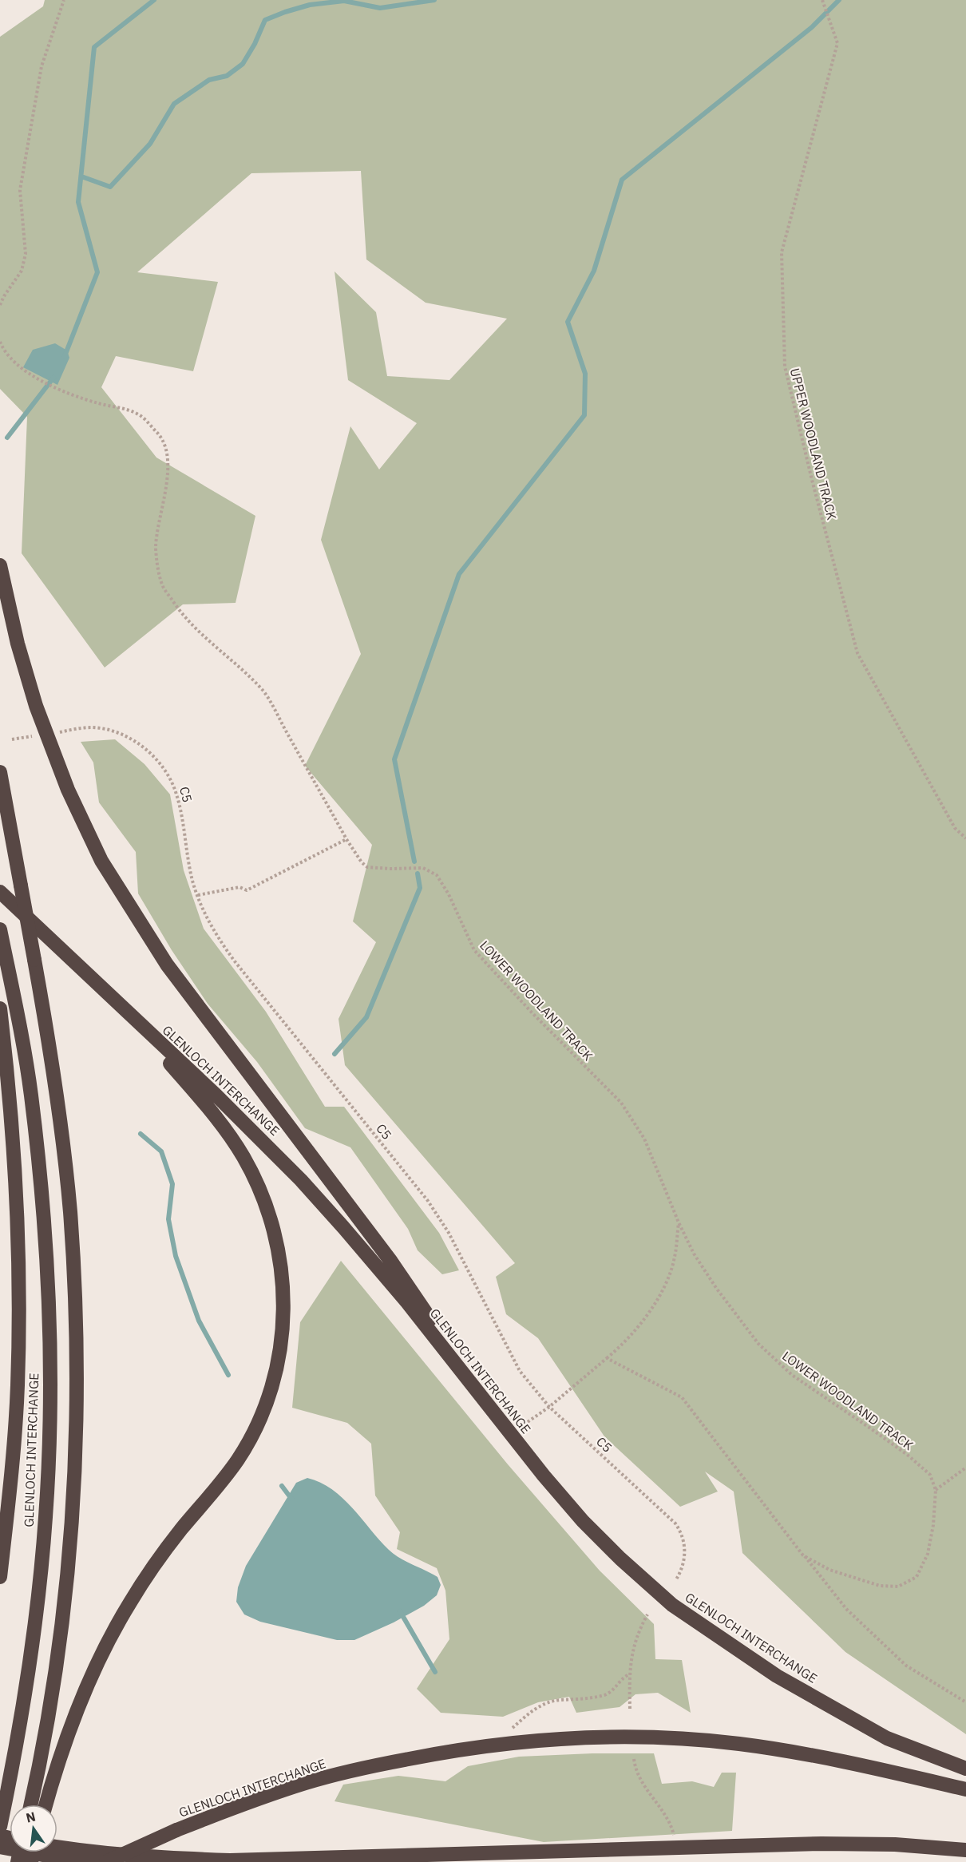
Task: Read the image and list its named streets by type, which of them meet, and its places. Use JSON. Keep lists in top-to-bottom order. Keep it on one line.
{"streets":{"highway":["GLENLOCH INTERCHANGE"],"path":["UPPER WOODLAND TRACK","C5","LOWER WOODLAND TRACK"]},"north":"top"}
